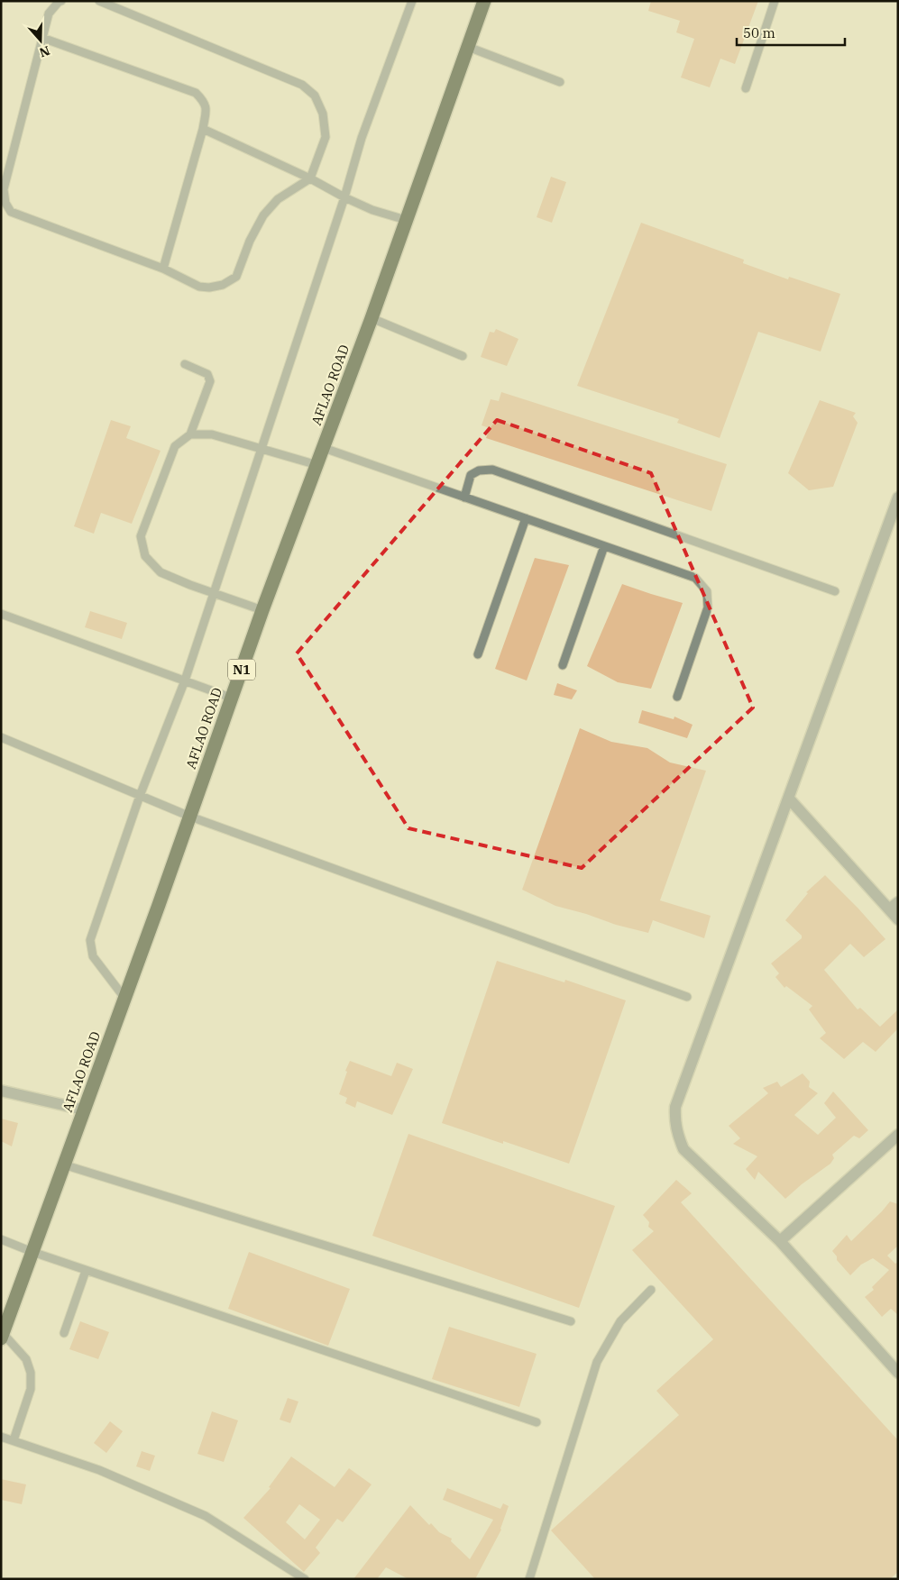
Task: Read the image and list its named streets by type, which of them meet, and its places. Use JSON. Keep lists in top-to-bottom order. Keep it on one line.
{"streets":{"highway":["AFLAO ROAD","N1"]},"scale_bar":"50 m","north":"bottom"}
